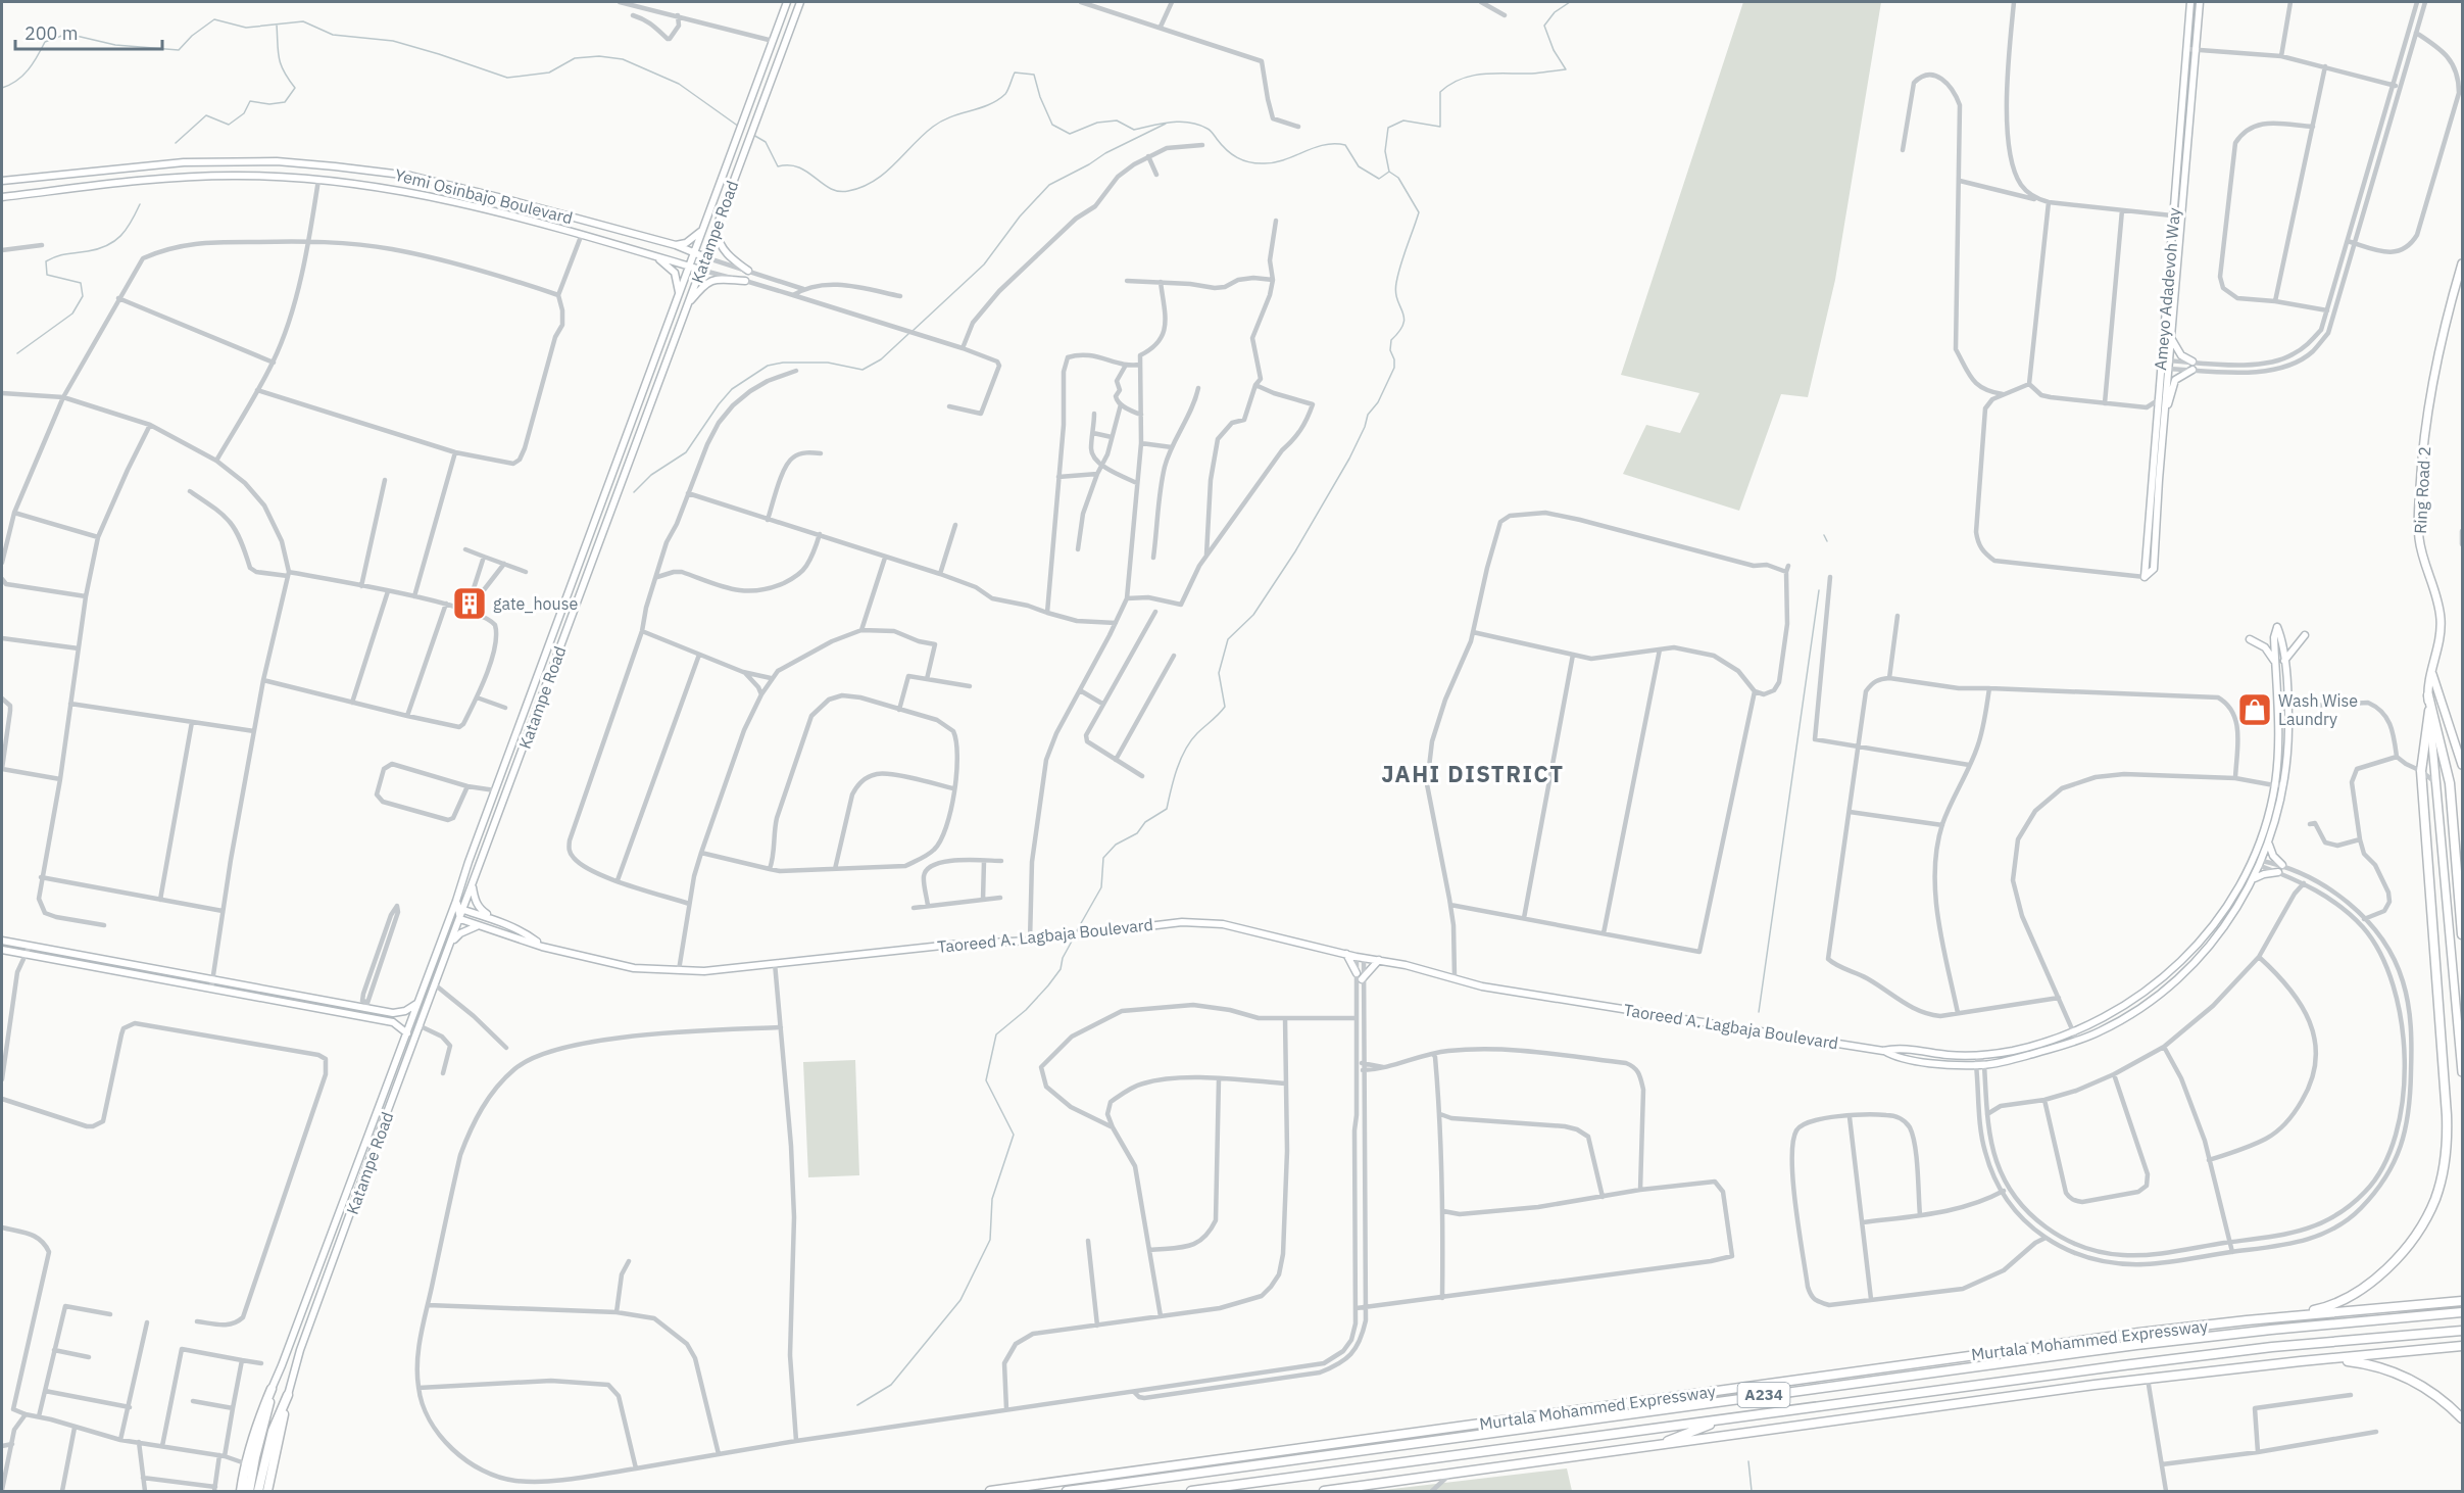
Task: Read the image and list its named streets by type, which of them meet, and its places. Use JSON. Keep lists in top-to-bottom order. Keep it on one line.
{"streets":{"highway":["Murtala Mohammed Expressway","A234"],"main road":["Ring Road 2"],"street":["Yemi Osinbajo Boulevard","Katampe Road","Ameyo Adadevoh Way","Taoreed A. Lagbaja Boulevard"]},"crossings":[["Yemi Osinbajo Boulevard","Katampe Road"],["Katampe Road","Taoreed A. Lagbaja Boulevard"]],"districts":["JAHI DISTRICT"],"places":{"building":["gate_house"],"shop":["Wash Wise Laundry"]},"scale_bar":"200 m"}
